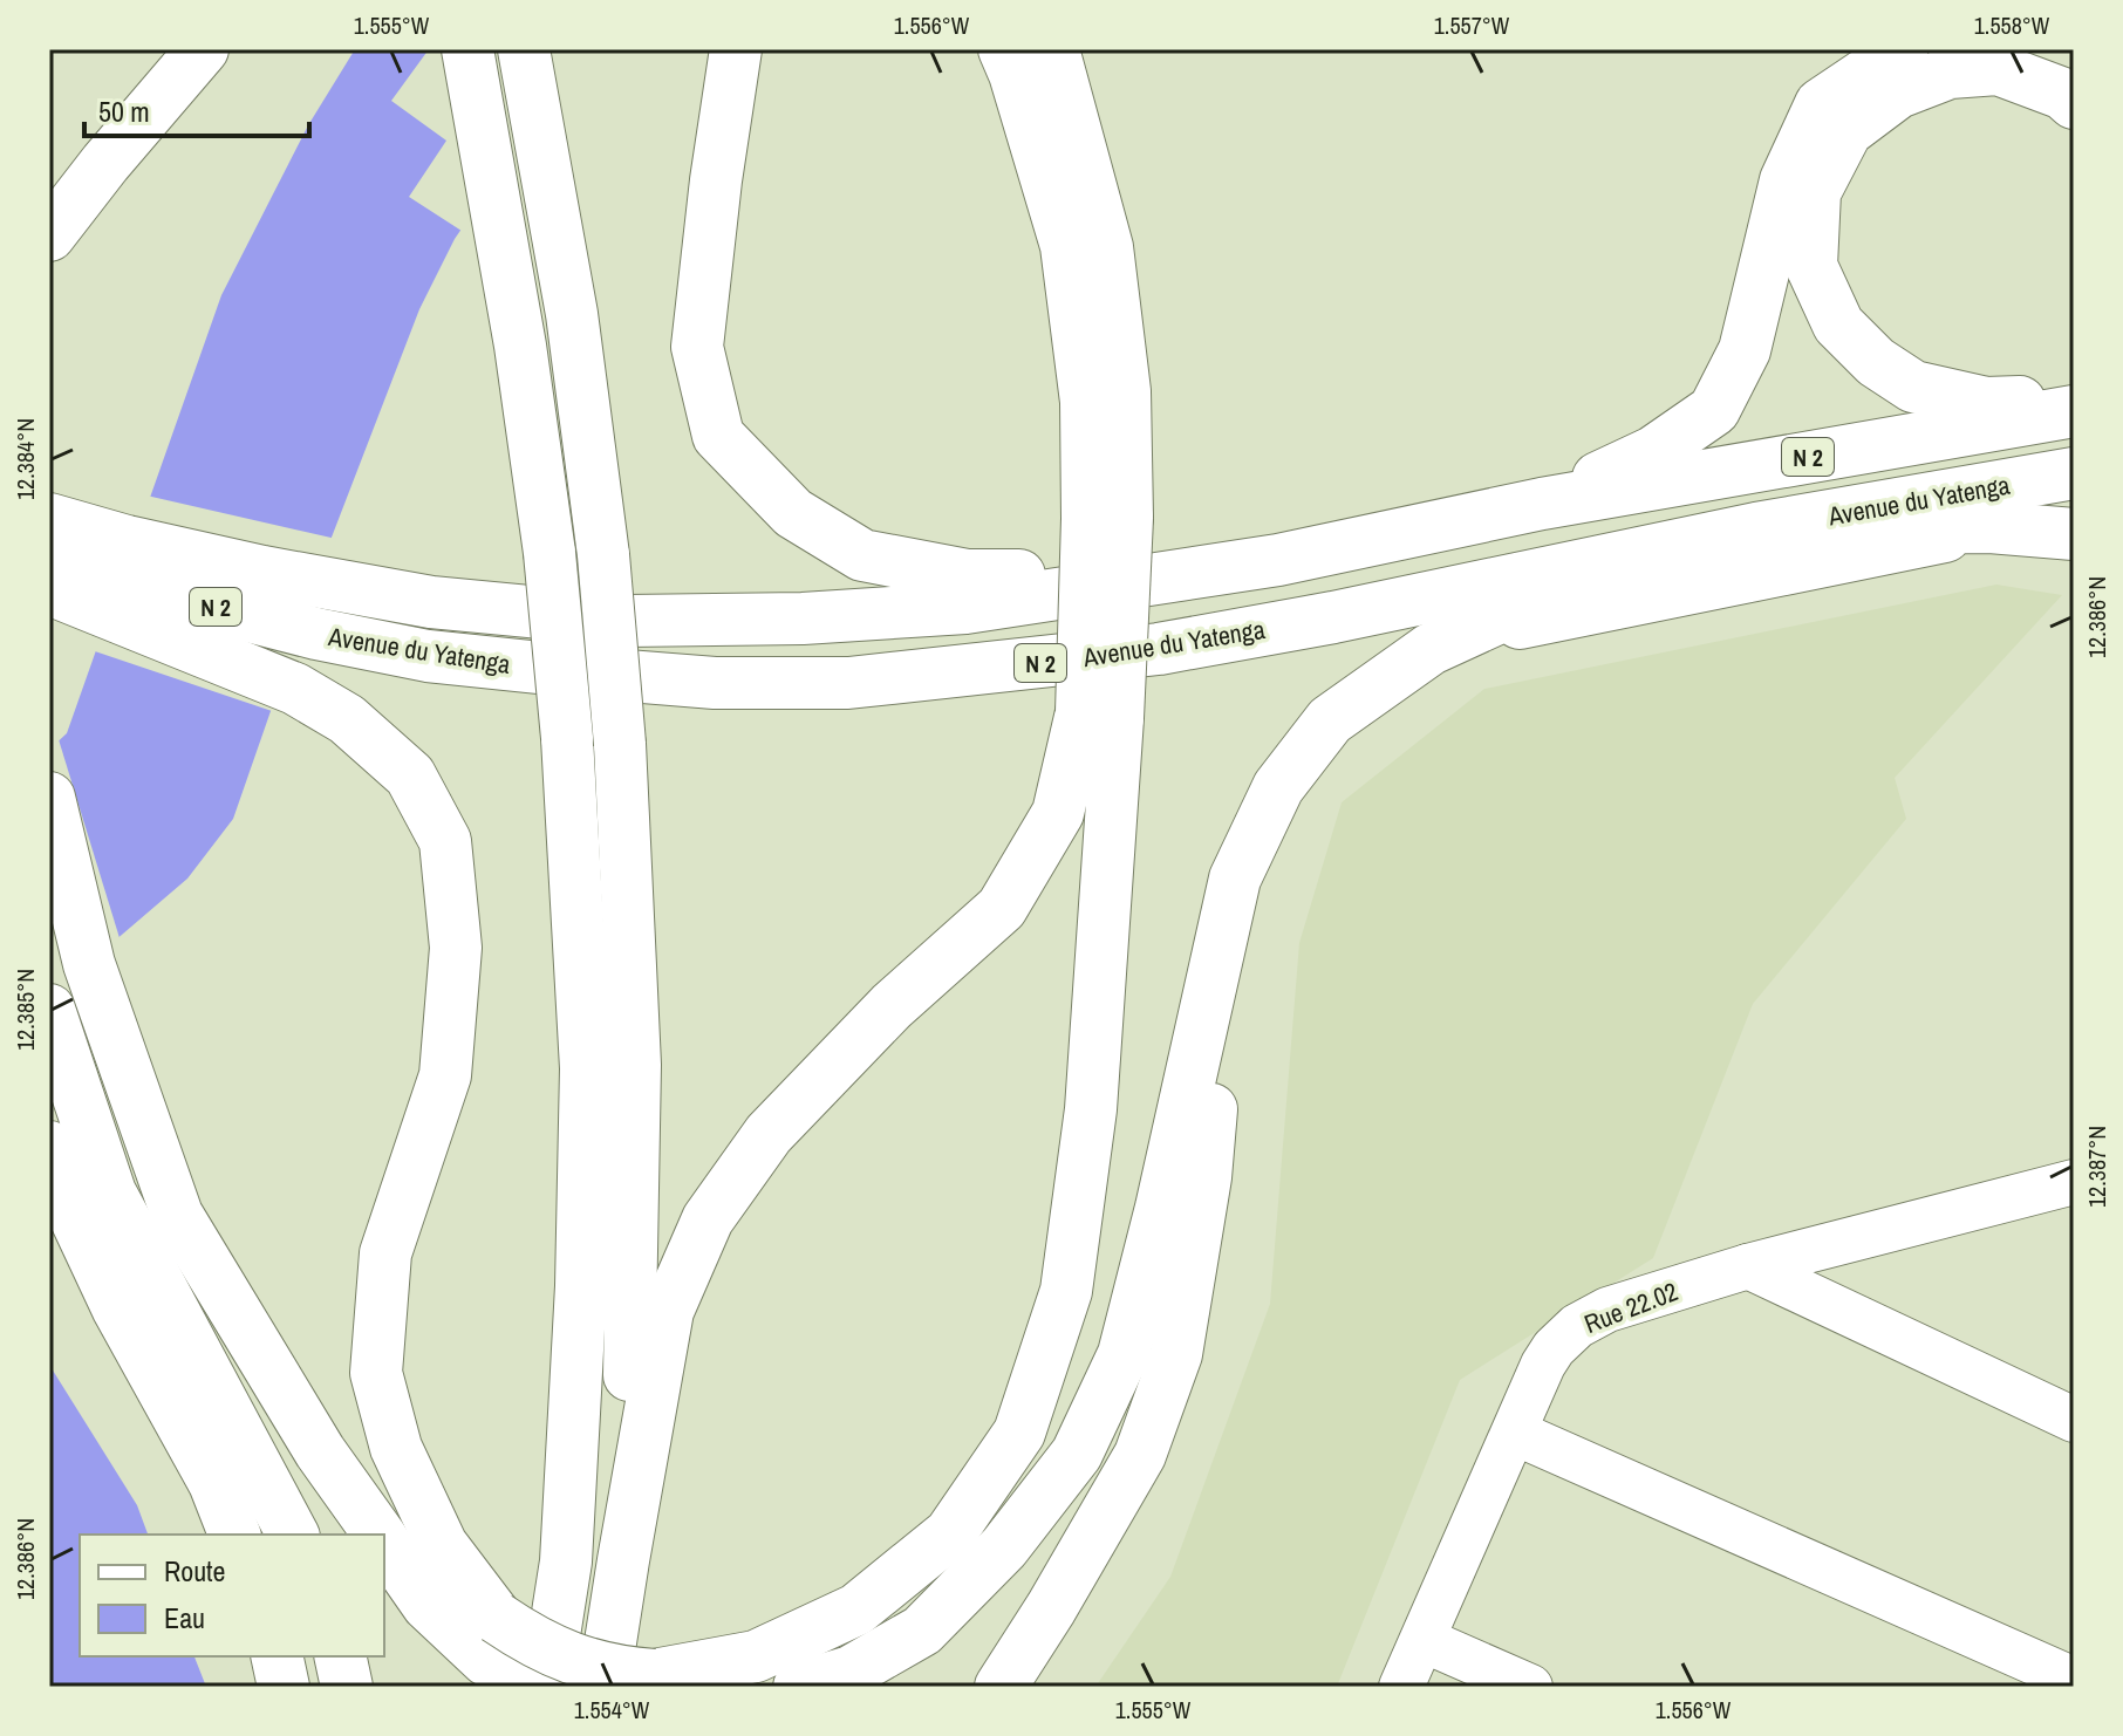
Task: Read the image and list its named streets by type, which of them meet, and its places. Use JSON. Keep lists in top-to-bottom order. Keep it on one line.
{"streets":{"main road":["N 2","Avenue du Yatenga"],"street":["Rue 22.02"]},"legend":["Route","Eau"],"scale_bar":"50 m","coordinates":["1.555°W","1.556°W","1.557°W","1.558°W","12.384°N","12.386°N","12.385°N","12.387°N","1.554°W"]}
